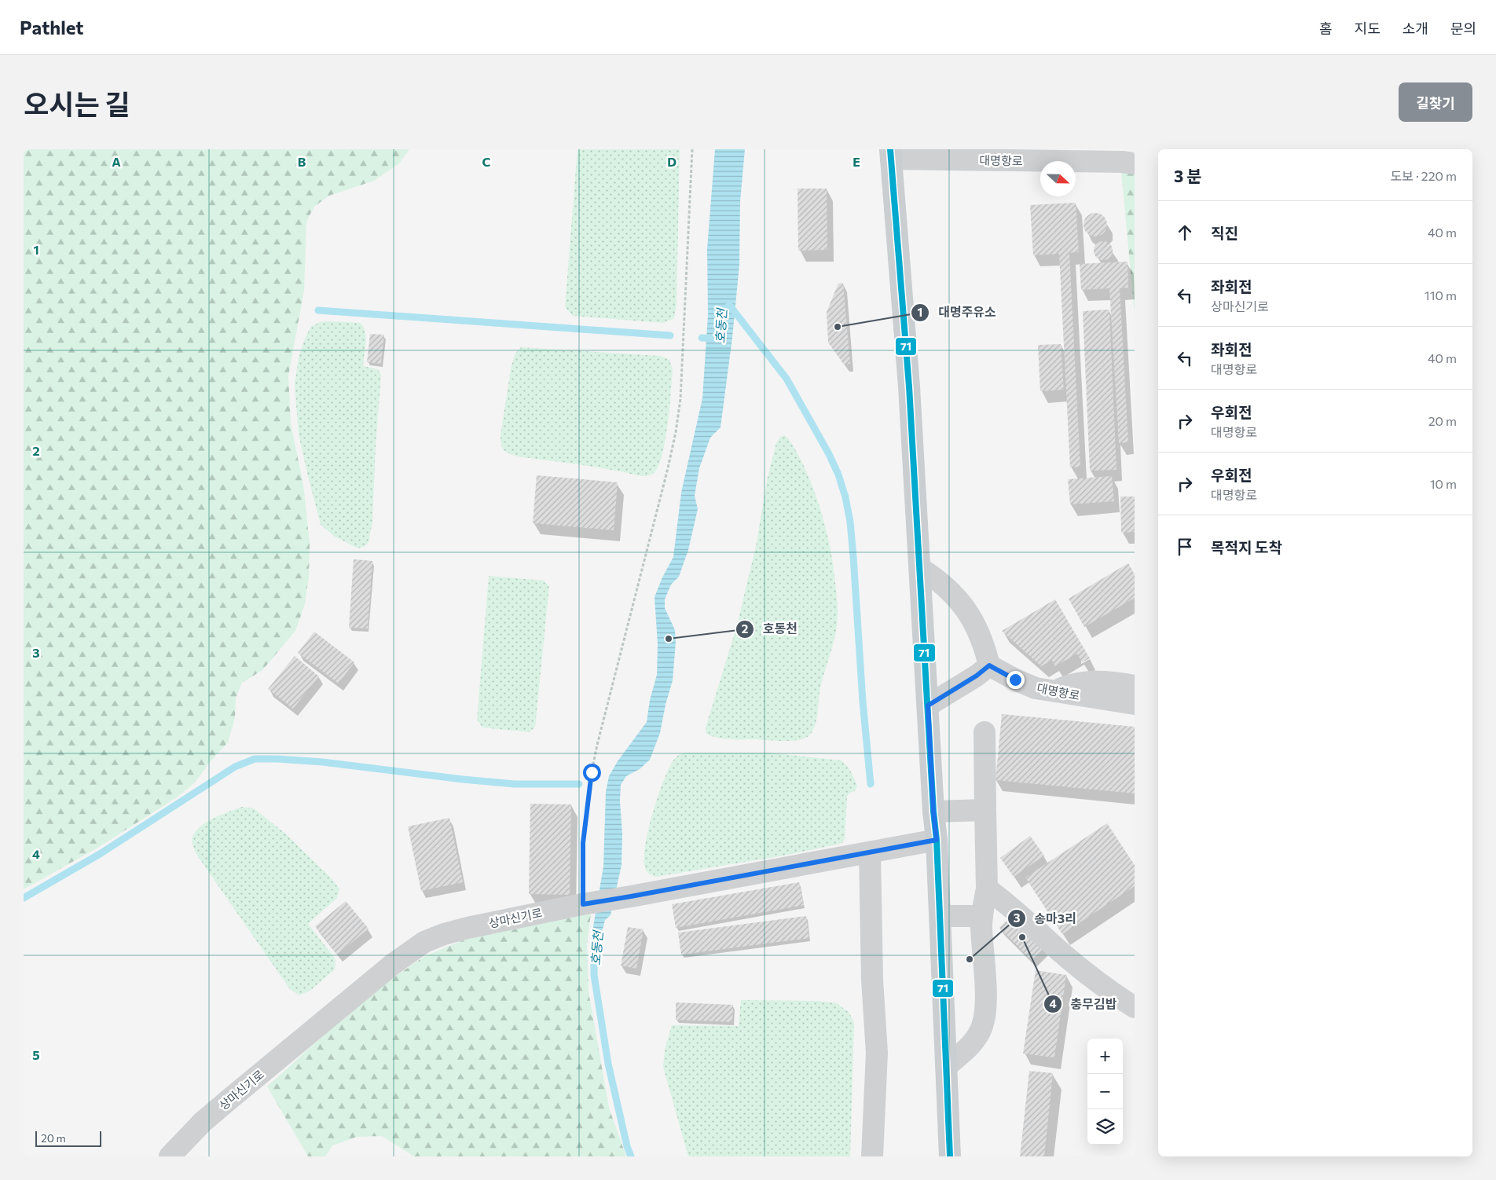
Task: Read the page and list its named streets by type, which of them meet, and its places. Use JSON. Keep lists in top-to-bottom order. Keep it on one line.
{"streets":{"main road":["대명항로"],"street":["상마신기로"]},"crossings":[["대명항로","상마신기로"]],"water":["호동천"],"places":["대명주유소","호동천","충무김밥","송마3리"],"lines":["transit line 71"],"scale_bar":"20 m","north":"right","page":{"header":"Pathlet","nav":["홈","지도","소개","문의"],"title":"오시는 길","buttons":"길찾기","heading":["3 분","도보 · 220 m"],"list":[["직진","40 m"],["좌회전","상마신기로","110 m"],["좌회전","대명항로","40 m"],["우회전","대명항로","20 m"],["우회전","대명항로","10 m"],"목적지 도착"],"map_buttons":["+","−"],"scale":"20 m"},"grid":{"columns":["A","B","C","D","E"],"rows":["1","2","3","4","5"]}}
